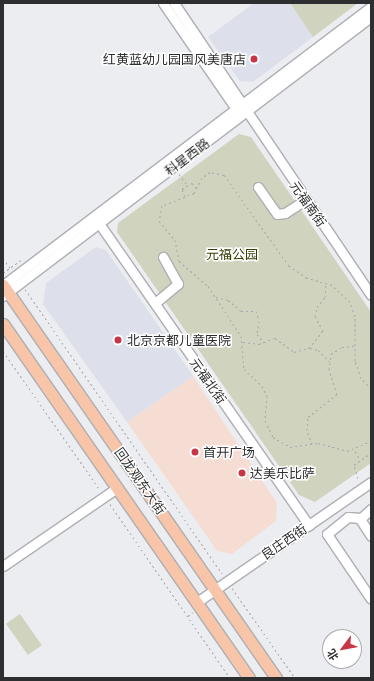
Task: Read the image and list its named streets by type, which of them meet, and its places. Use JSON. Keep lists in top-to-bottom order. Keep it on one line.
{"streets":{"main road":["回龙观东大街"],"street":["科星西路","元福南街","元福北街","良庄西街"]},"crossings":[["科星西路","元福南街"],["科星西路","元福北街"],["科星西路","回龙观东大街"],["元福北街","良庄西街"],["回龙观东大街","良庄西街"]],"parks":["元福公园"],"places":["红黄蓝幼儿园国风美唐店","北京京都儿童医院","首开广场","达美乐比萨"],"north":"bottom left"}
